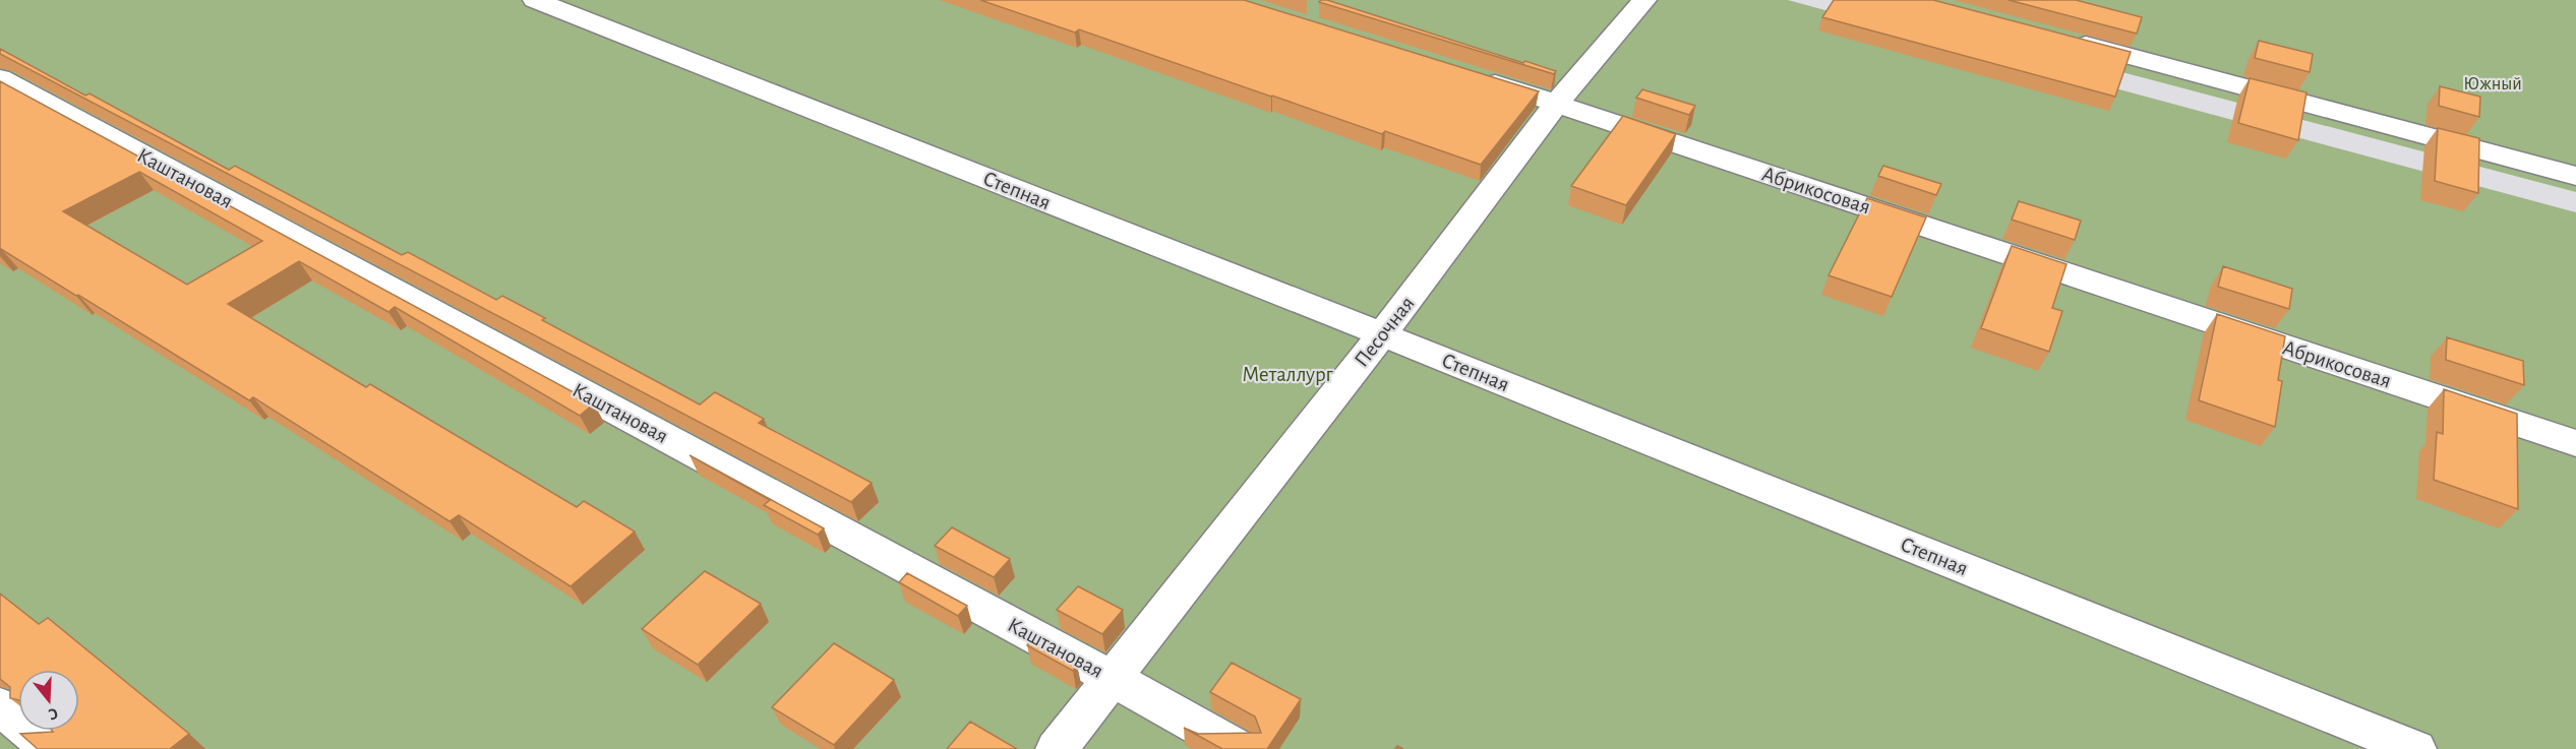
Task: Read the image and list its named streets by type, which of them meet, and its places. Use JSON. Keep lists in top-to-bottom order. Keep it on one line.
{"streets":{"street":["Каштановая","Степная","Абрикосовая","Песочная"]},"crossings":[["Каштановая","Песочная"],["Степная","Песочная"],["Абрикосовая","Песочная"]],"parks":["Южный","Металлург"],"north":"bottom"}
